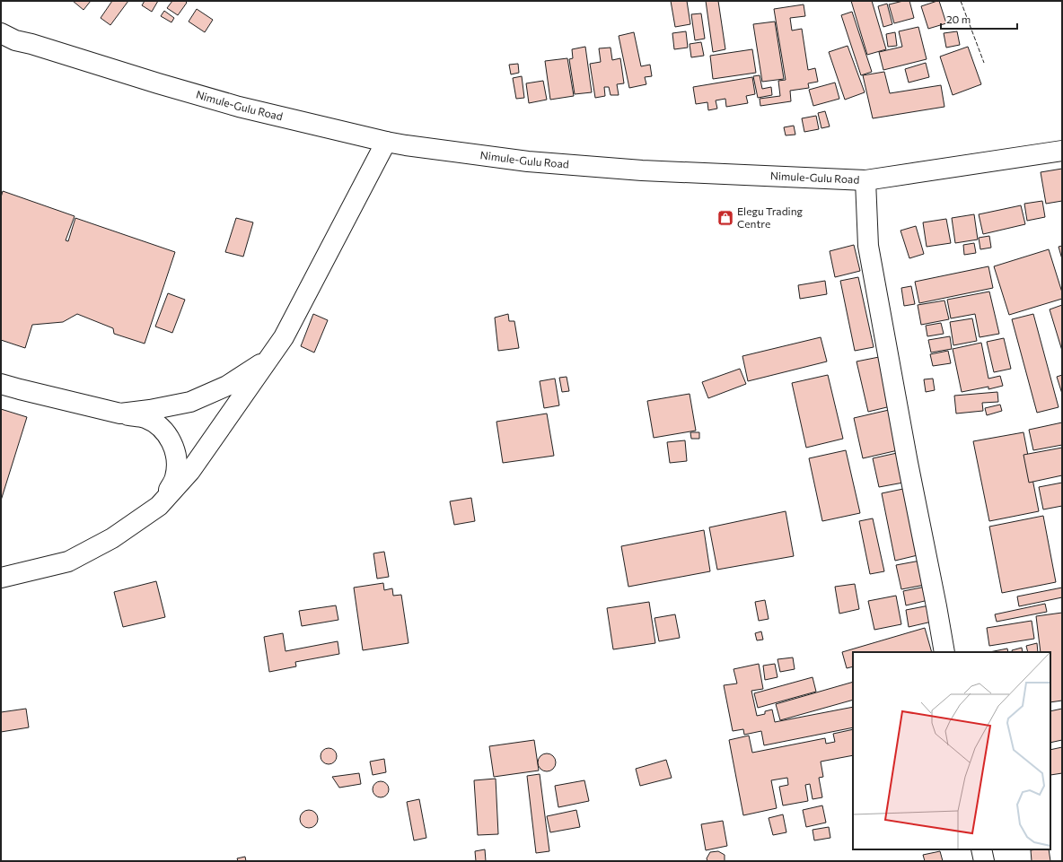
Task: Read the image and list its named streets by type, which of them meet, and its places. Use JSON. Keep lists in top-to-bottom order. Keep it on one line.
{"streets":{"main road":["Nimule-Gulu Road"]},"places":{"shop":["Elegu Trading Centre"]},"scale_bar":"20 m"}
